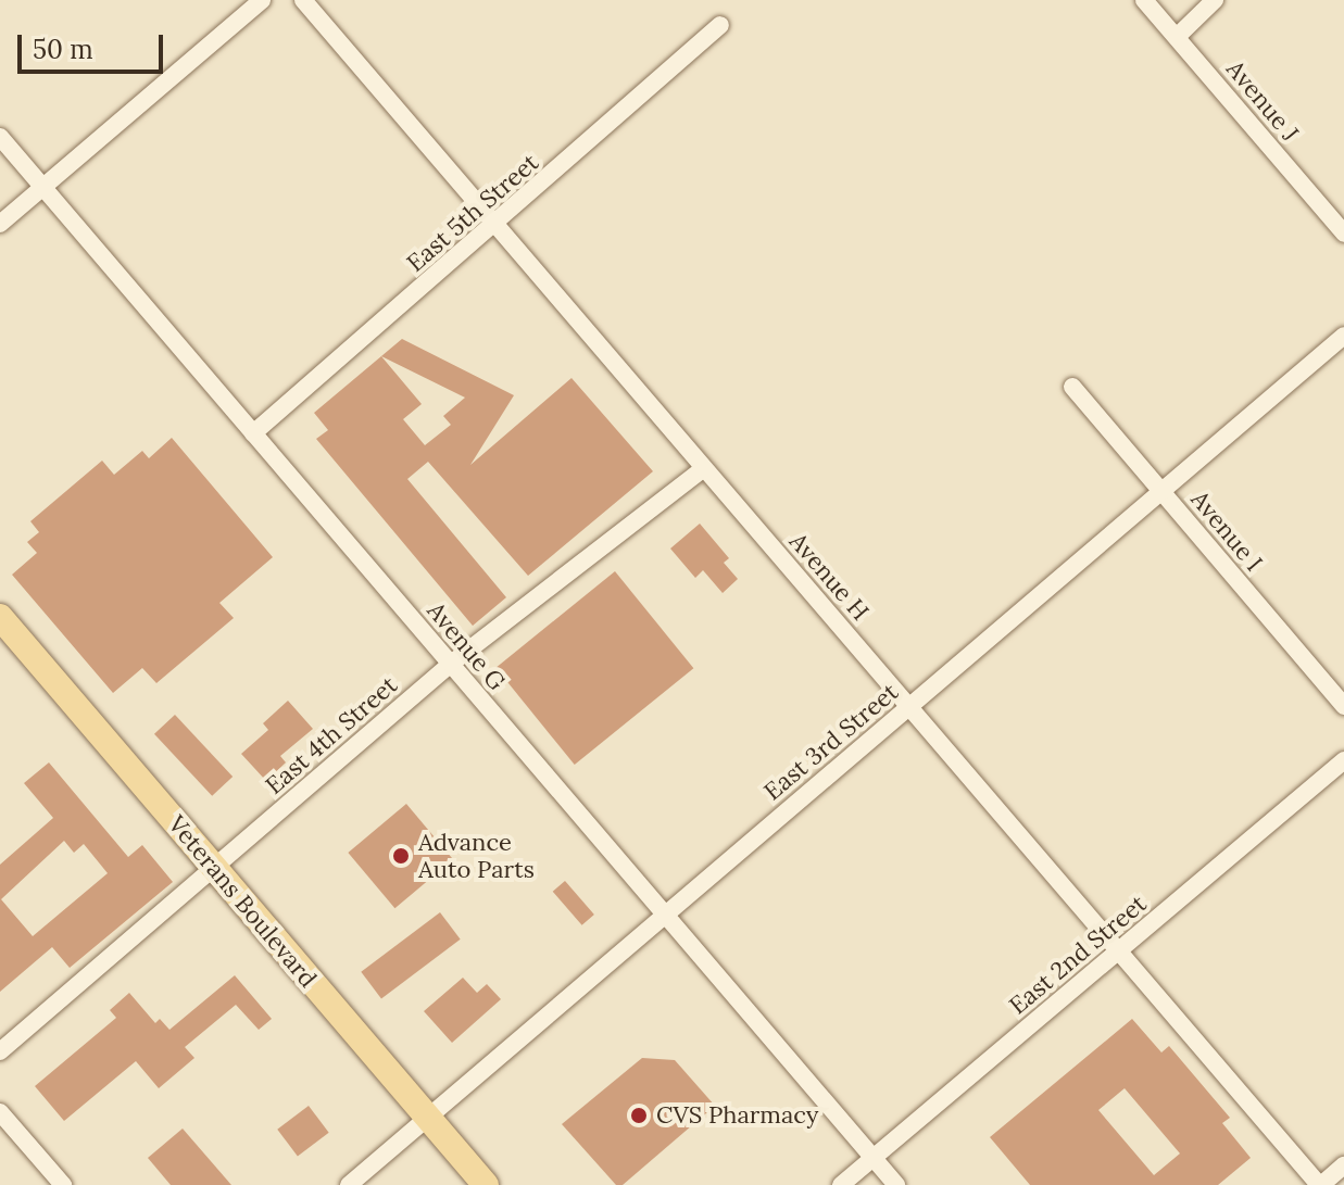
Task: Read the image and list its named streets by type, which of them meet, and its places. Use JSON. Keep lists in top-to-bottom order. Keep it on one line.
{"streets":{"main road":["Veterans Boulevard"],"street":["Avenue J","East 5th Street","Avenue I","Avenue H","Avenue G","East 4th Street","East 3rd Street","East 2nd Street"]},"crossings":[["East 5th Street","Avenue H"],["East 5th Street","Avenue G"],["Avenue I","East 3rd Street"],["Avenue H","East 4th Street"],["Avenue H","East 3rd Street"],["Avenue H","East 2nd Street"],["Avenue G","East 4th Street"],["Avenue G","East 3rd Street"],["Avenue G","East 2nd Street"],["East 4th Street","Veterans Boulevard"],["East 3rd Street","Veterans Boulevard"]],"places":["Advance Auto Parts","CVS Pharmacy"],"scale_bar":"50 m"}
